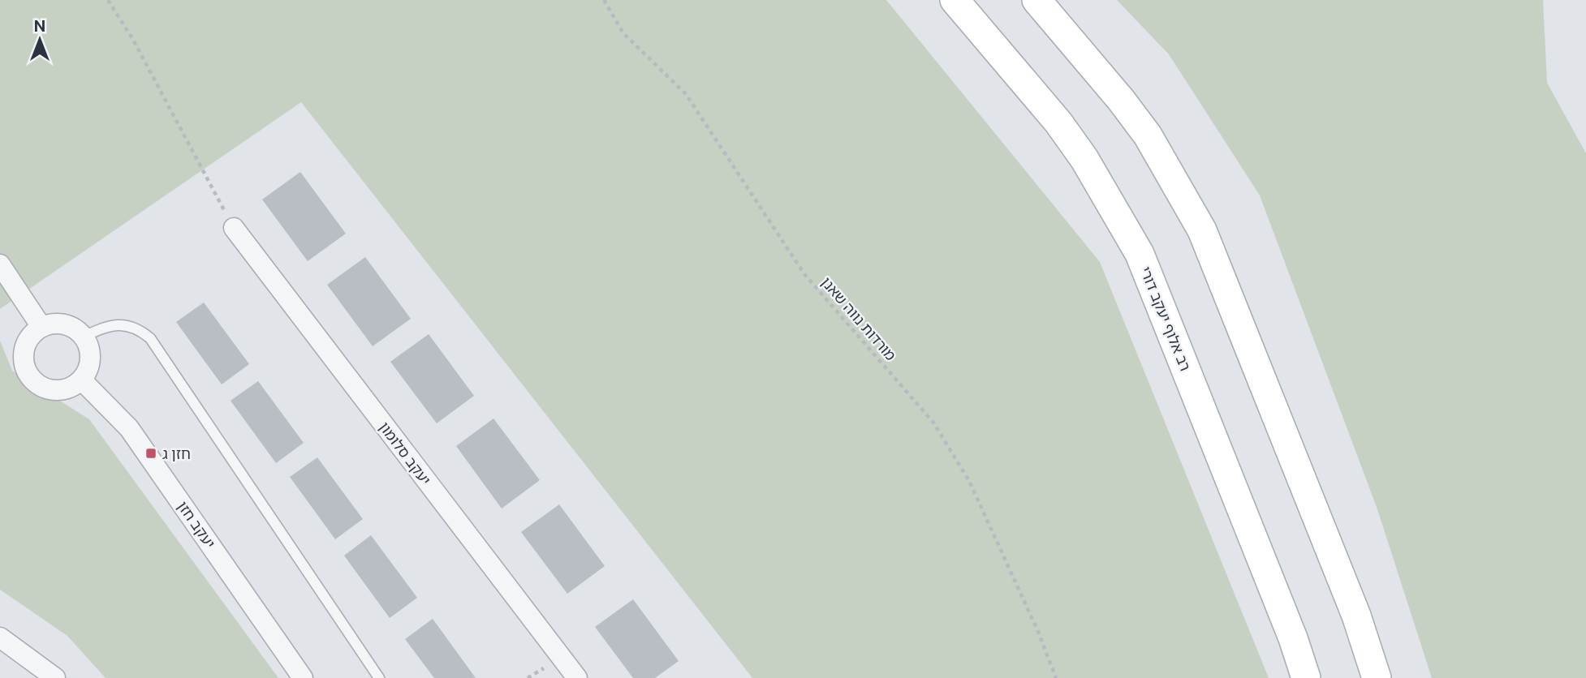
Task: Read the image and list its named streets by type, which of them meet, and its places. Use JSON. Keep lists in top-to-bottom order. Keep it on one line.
{"streets":{"main road":["רב אלוף יעקב דורי"],"street":["יעקב סלומון","יעקב חזן"],"path":["מורדות נווה שאנן"]},"places":{"transit":["חזן ג"]},"north":"top"}
